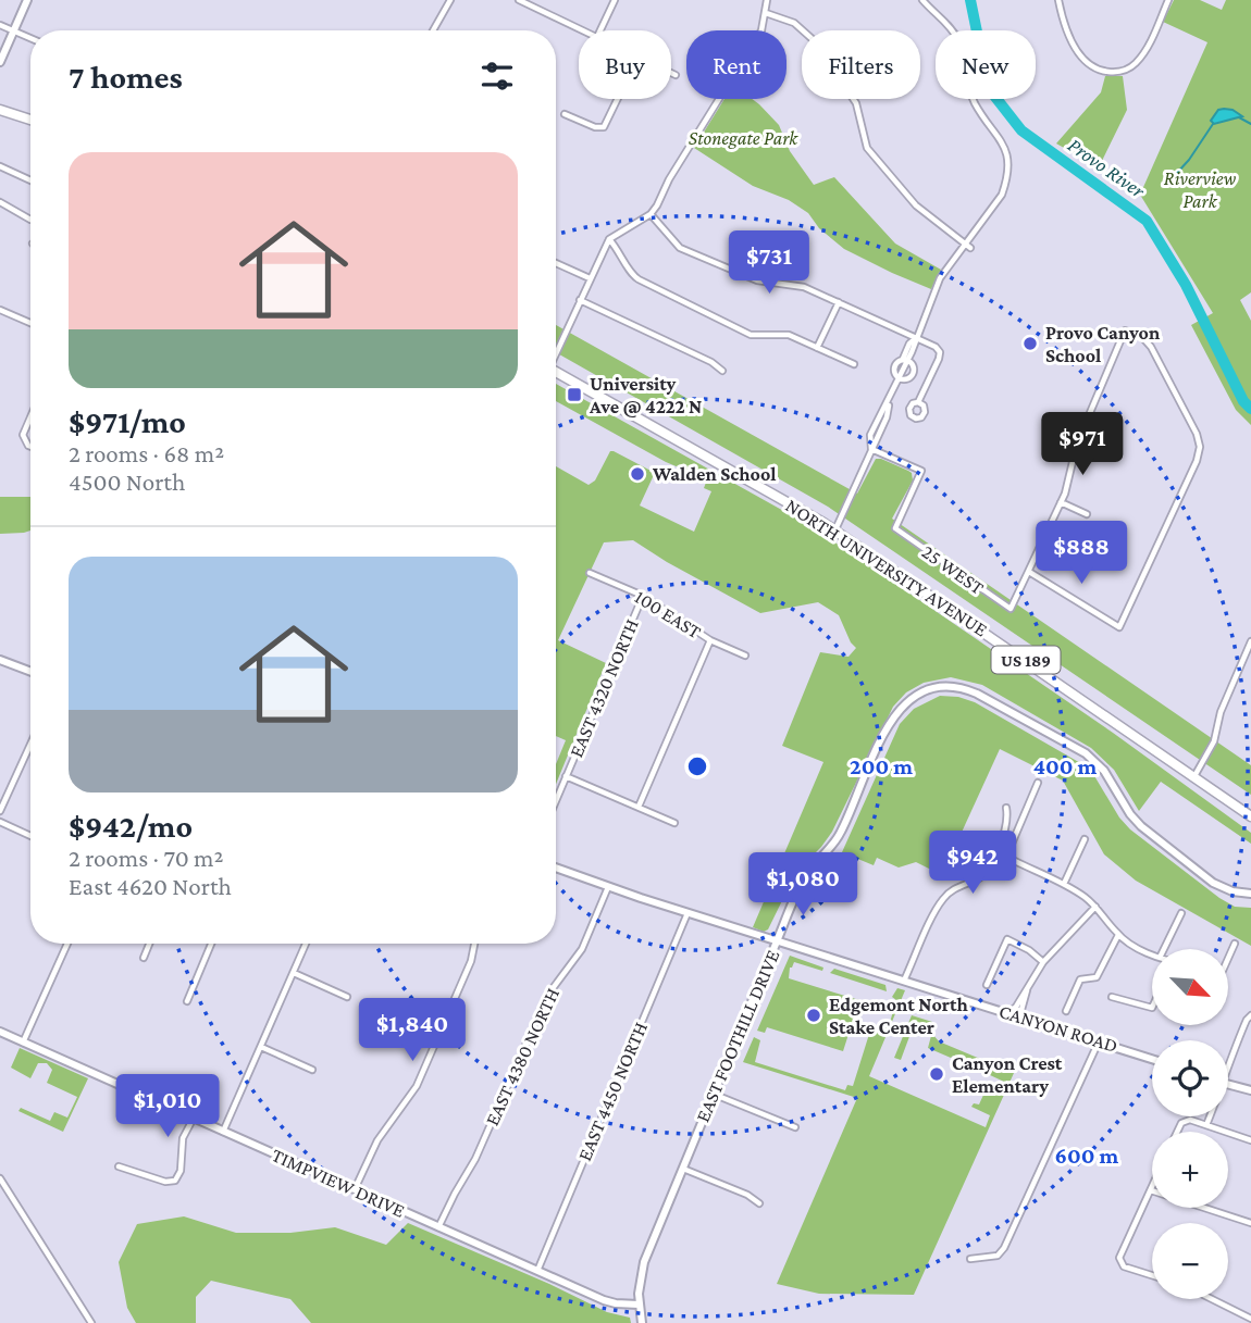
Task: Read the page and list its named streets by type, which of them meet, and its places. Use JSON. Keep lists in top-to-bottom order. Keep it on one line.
{"streets":{"highway":["NORTH UNIVERSITY AVENUE","US 189"],"main road":["CANYON ROAD","EAST FOOTHILL DRIVE","TIMPVIEW DRIVE"],"street":["25 WEST","100 EAST","EAST 4320 NORTH","EAST 4380 NORTH","EAST 4450 NORTH"]},"crossings":[["100 EAST","EAST 4320 NORTH"],["CANYON ROAD","EAST FOOTHILL DRIVE"],["CANYON ROAD","EAST 4380 NORTH"],["CANYON ROAD","EAST 4450 NORTH"],["EAST FOOTHILL DRIVE","TIMPVIEW DRIVE"],["EAST 4380 NORTH","TIMPVIEW DRIVE"],["EAST 4450 NORTH","TIMPVIEW DRIVE"]],"water":["Provo River"],"parks":["Stonegate Park","Riverview Park"],"places":{"other":["Provo Canyon School","Walden School","Edgemont North Stake Center","Canyon Crest Elementary"],"transit":["University Ave @ 4222 N"]},"north":"bottom right","page":{"chip":["Buy","Rent","Filters","New"],"heading":"7 homes","list":[{"name":"$971/mo","note":"2 rooms · 68 m² · 4500 North"},{"name":"$942/mo","note":"2 rooms · 70 m² · East 4620 North"}],"price":["$731","$971","$888","$942","$1,080","$1,840","$1,010"],"map_buttons":["+","−"]},"rings":["200 m","400 m","600 m"]}
